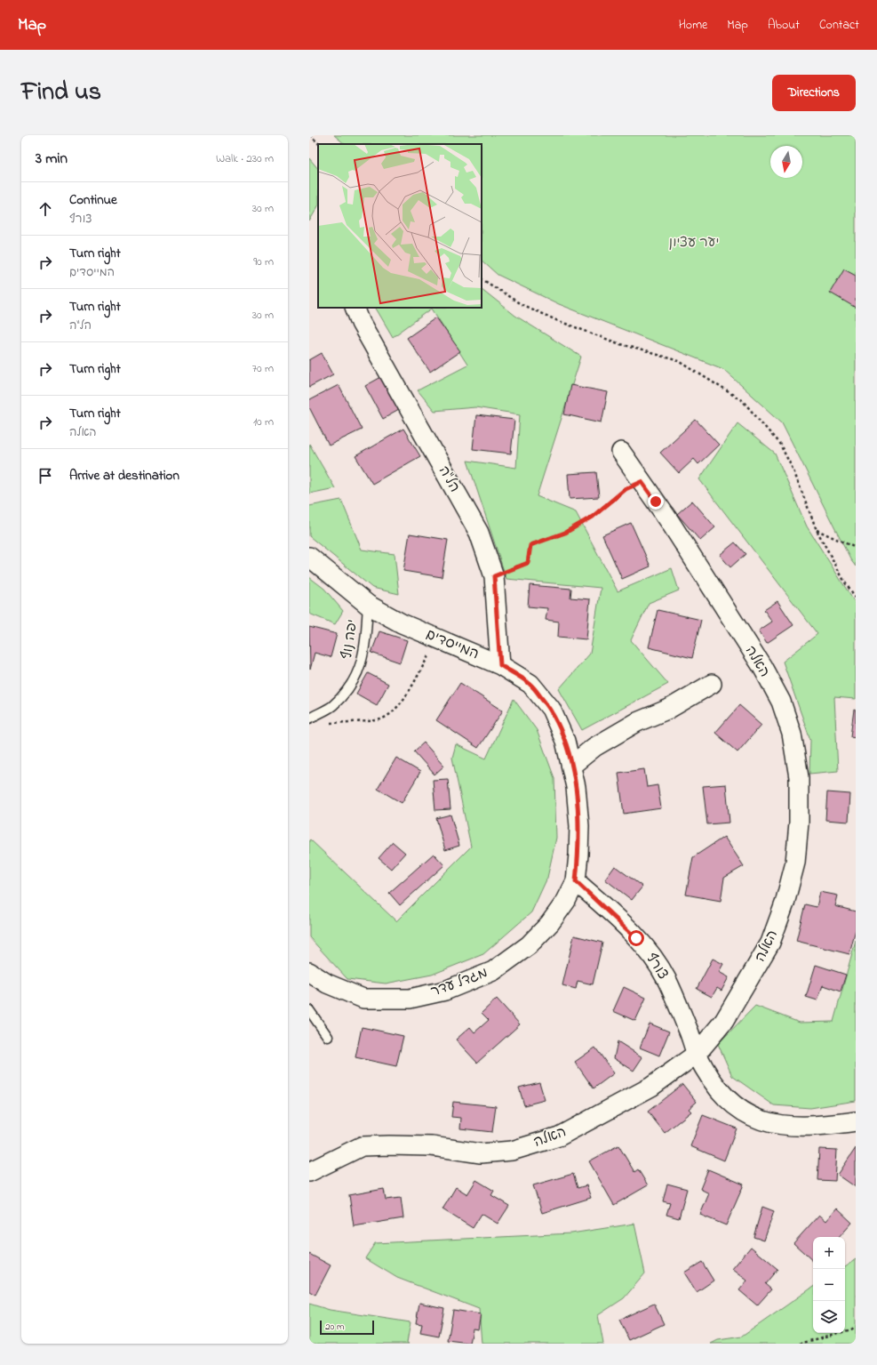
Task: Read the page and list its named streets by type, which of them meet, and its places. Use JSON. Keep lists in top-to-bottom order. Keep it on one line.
{"streets":{"street":["הל\"ה","המייסדים","האלה","צורף","מגדל עדר"],"lane":["יפה נוף"]},"crossings":[["הל\"ה","המייסדים"],["יפה נוף","המייסדים"],["המייסדים","צורף"],["המייסדים","מגדל עדר"],["האלה","צורף"],["צורף","מגדל עדר"]],"parks":["יער עציון"],"scale_bar":"20 m","north":"bottom","page":{"header":"Map","nav":["Home","Map","About","Contact"],"title":"Find us","buttons":"Directions","heading":["3 min","Walk · 230 m"],"list":[["Continue","צורף","30 m"],["Turn right","המייסדים","90 m"],["Turn right","הל\"ה","30 m"],["Turn right","70 m"],["Turn right","האלה","10 m"],"Arrive at destination"],"map_buttons":["+","−"],"scale":"20 m"}}
